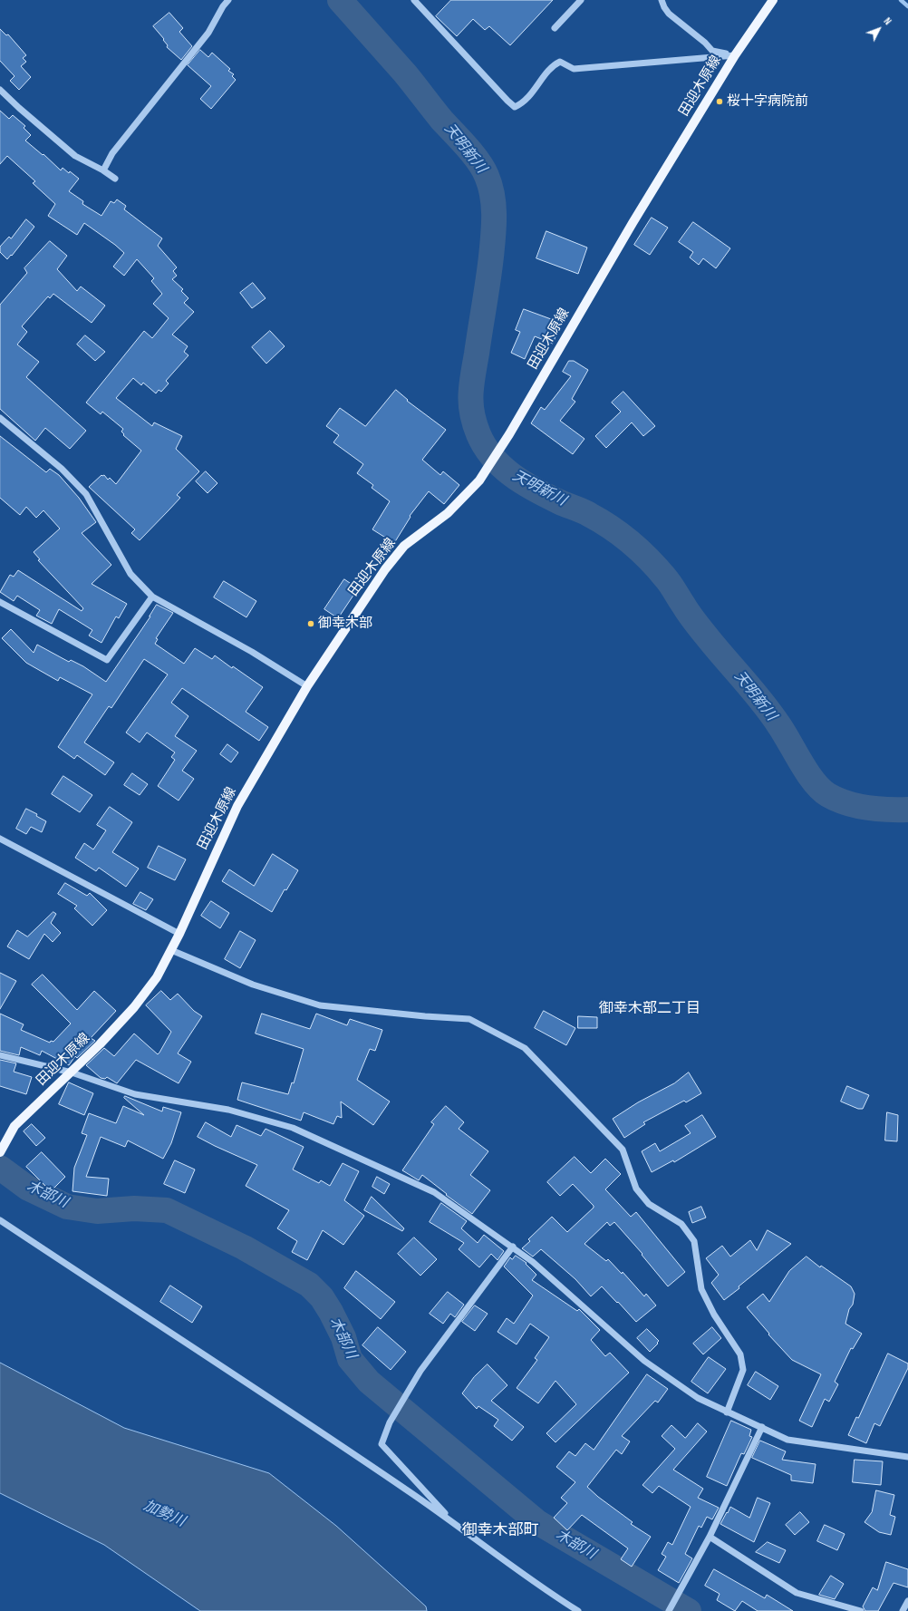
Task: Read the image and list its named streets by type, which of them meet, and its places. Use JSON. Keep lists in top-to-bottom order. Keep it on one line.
{"streets":{"main road":["田迎木原線"]},"districts":["御幸木部二丁目","御幸木部町"],"water":["天明新川","木部川","加勢川"],"places":["桜十字病院前","御幸木部"],"north":"top right"}
